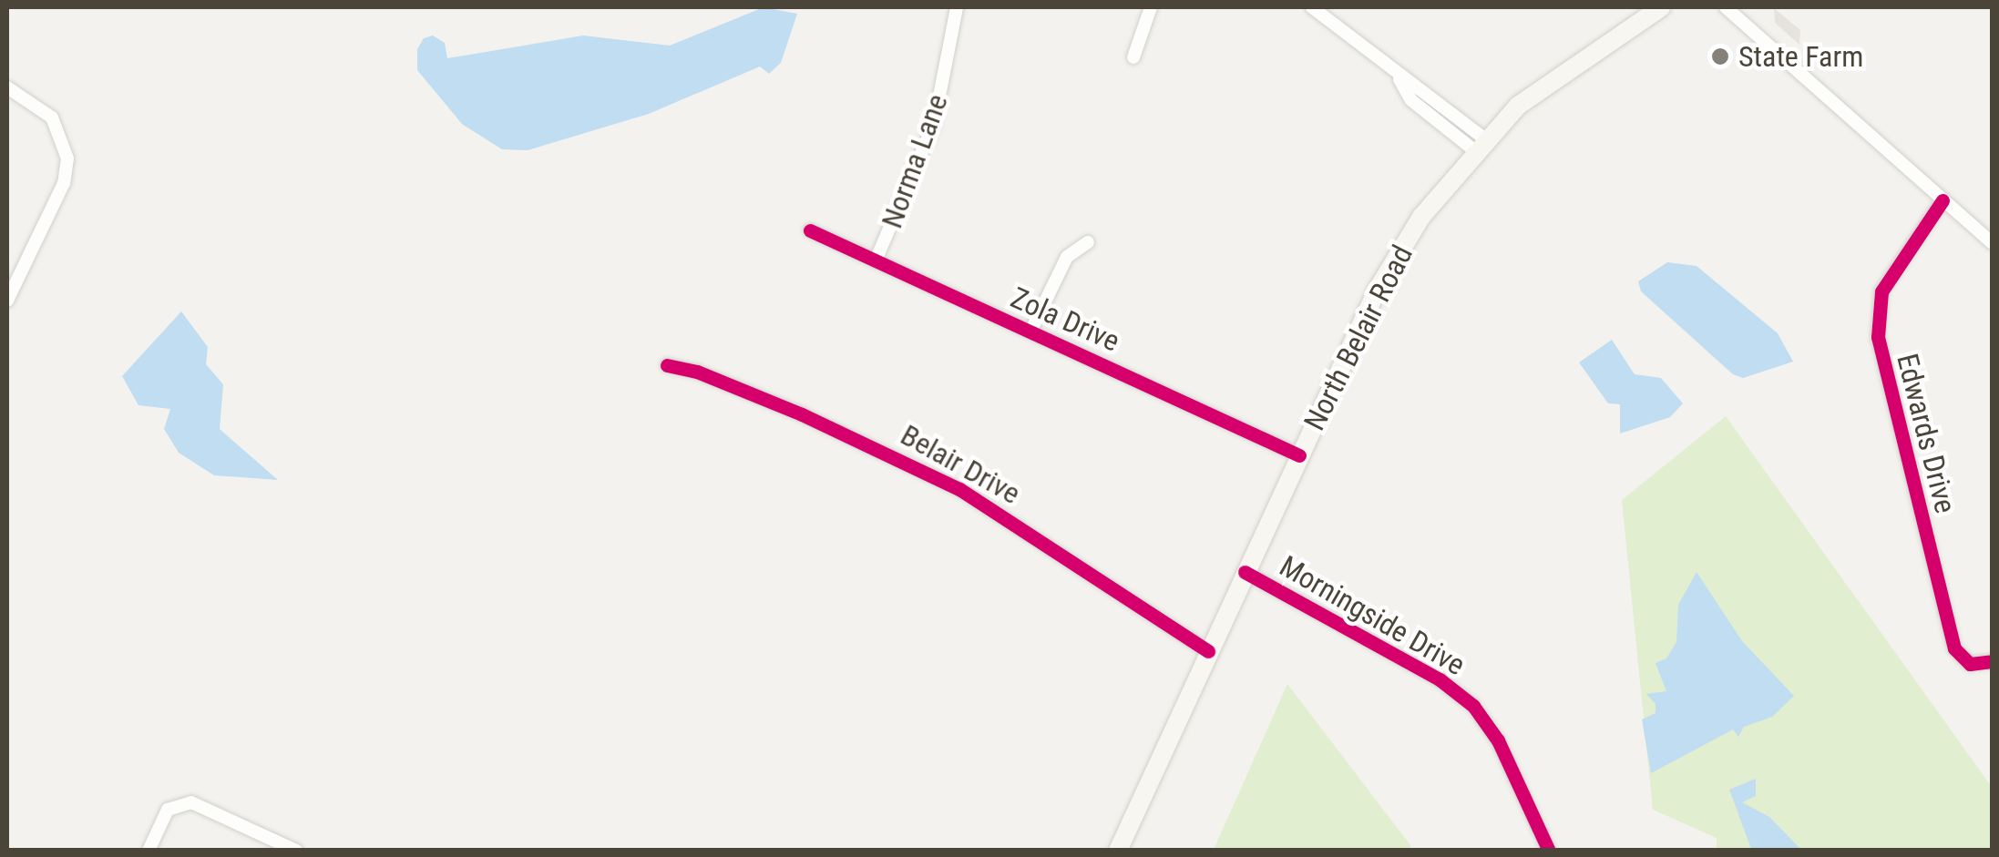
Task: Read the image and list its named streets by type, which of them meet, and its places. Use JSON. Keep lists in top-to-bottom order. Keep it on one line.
{"streets":{"main road":["North Belair Road"],"street":["Norma Lane","Zola Drive","Edwards Drive","Belair Drive","Morningside Drive"]},"crossings":[["Norma Lane","Zola Drive"],["Zola Drive","North Belair Road"],["North Belair Road","Belair Drive"],["North Belair Road","Morningside Drive"]],"places":["State Farm"]}
